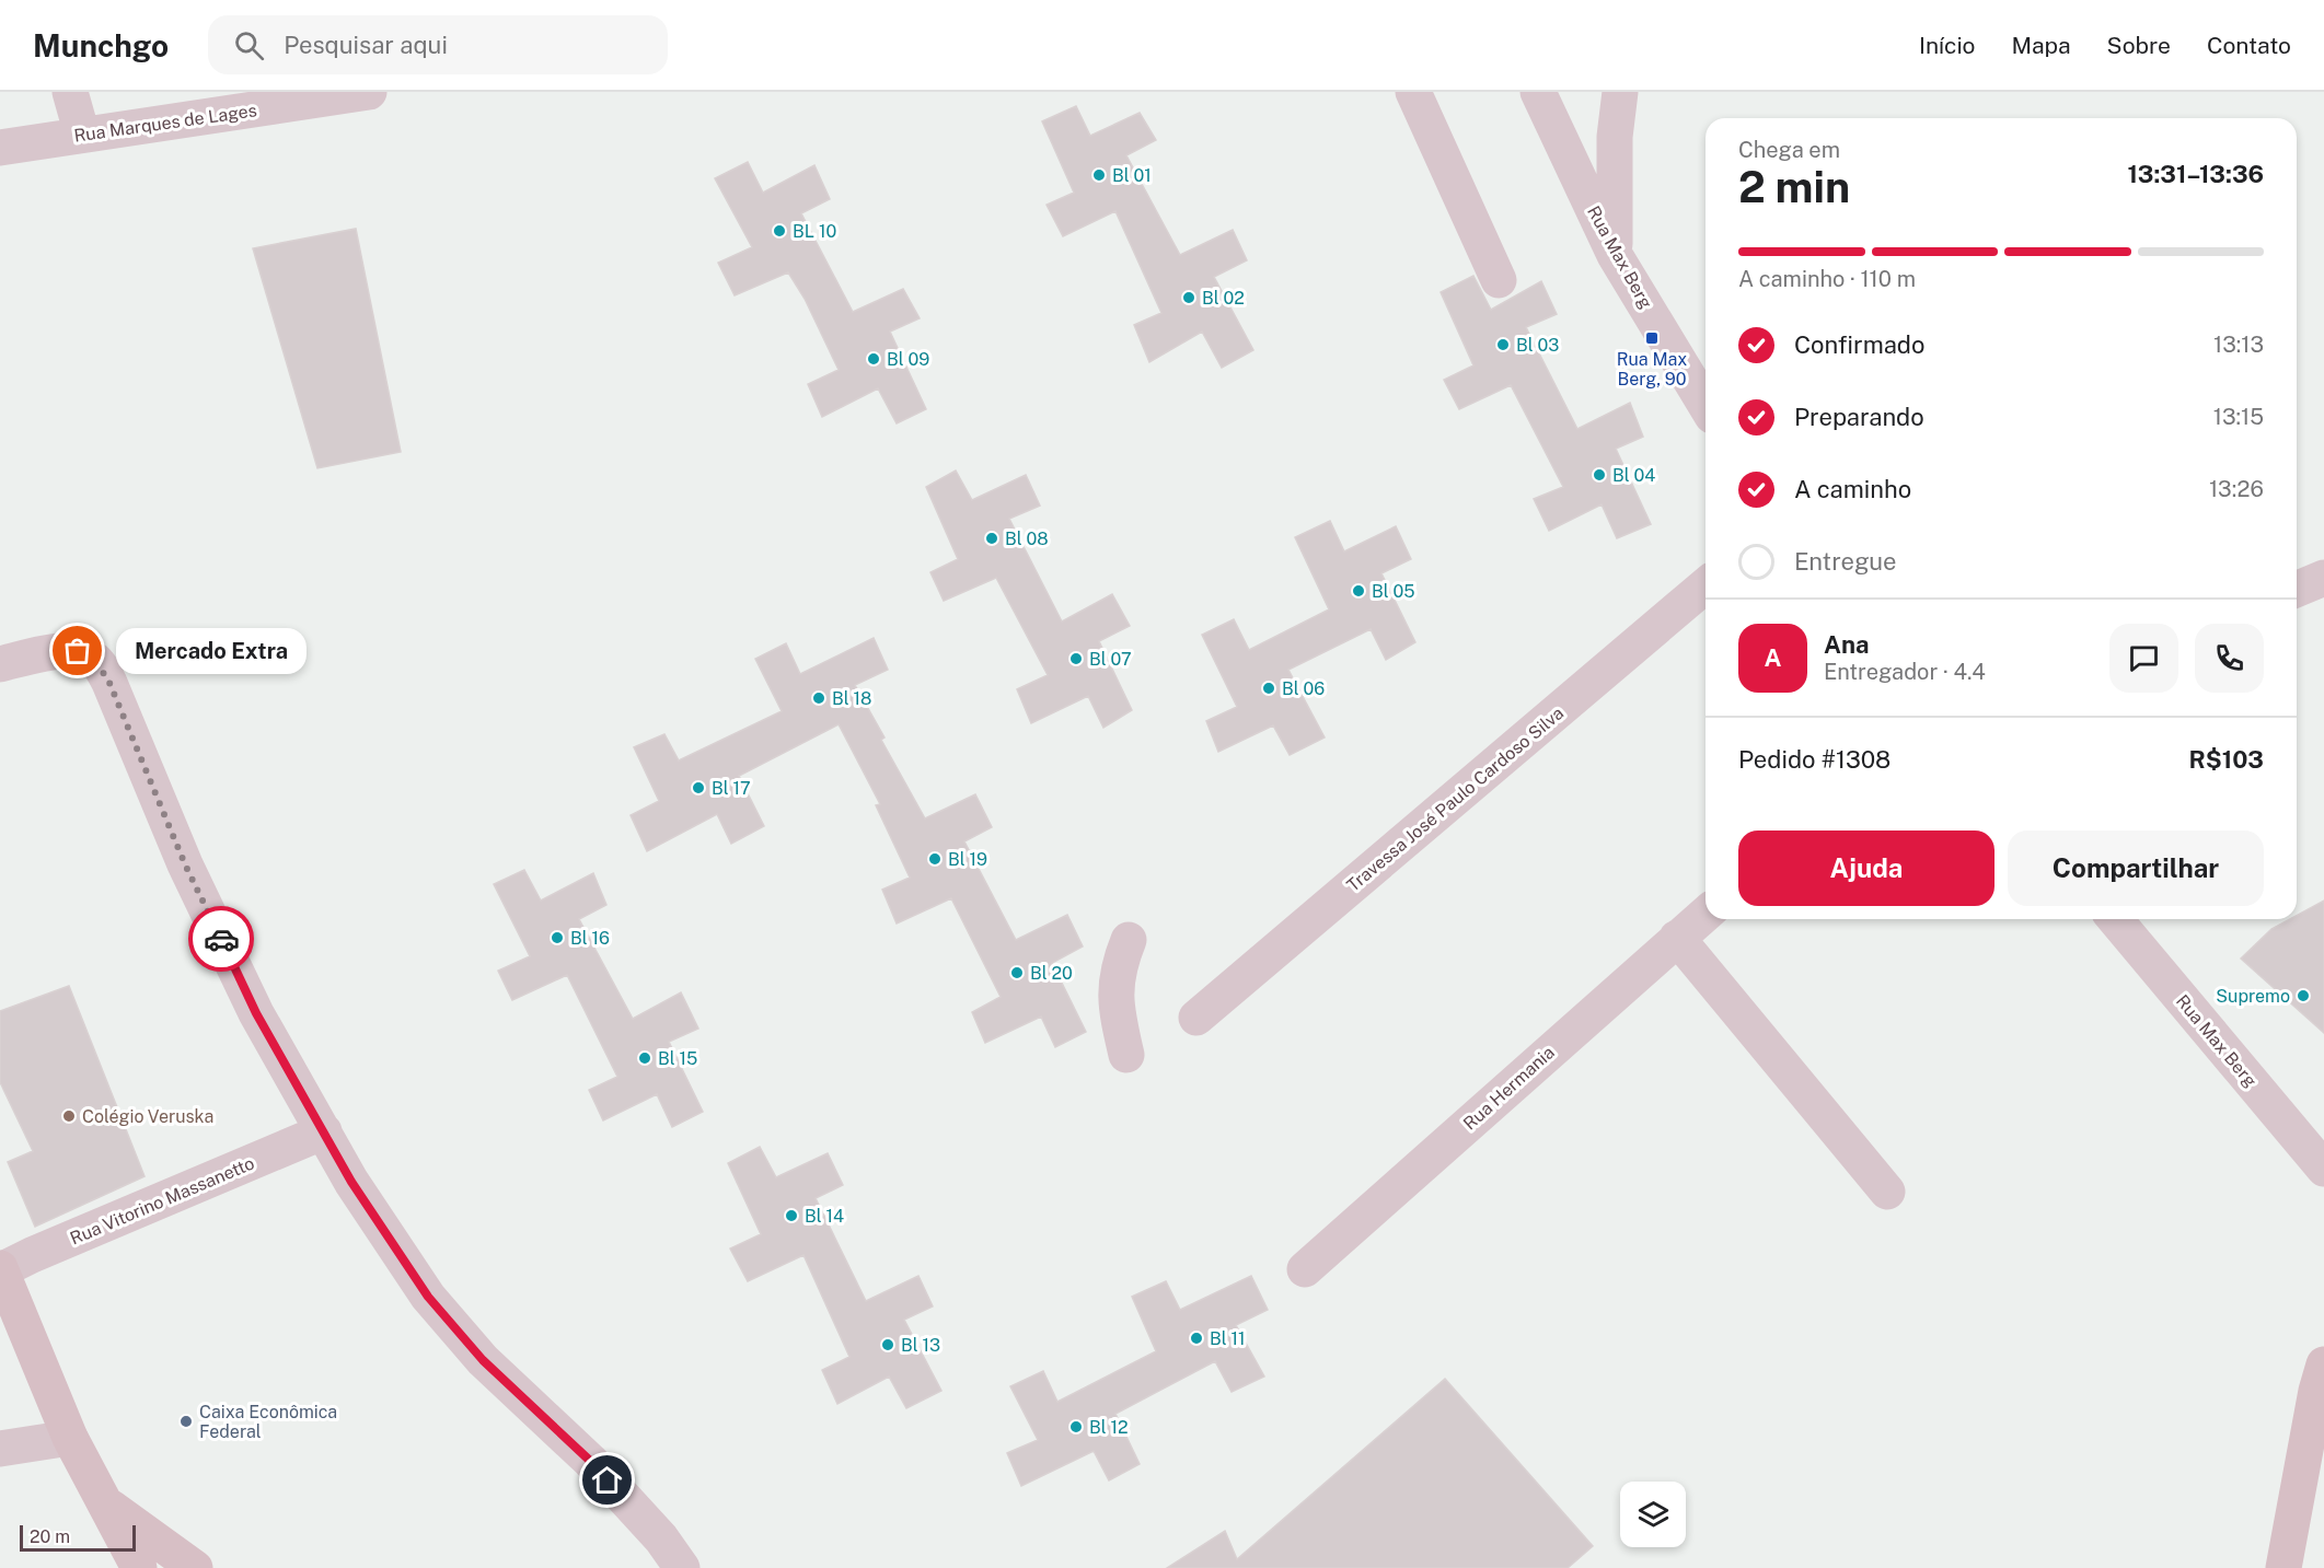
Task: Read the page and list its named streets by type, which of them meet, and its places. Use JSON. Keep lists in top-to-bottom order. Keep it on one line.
{"streets":{"street":["Rua Marques de Lages","Rua Max Berg","Travessa José Paulo Cardoso Silva","Rua Hermania","Rua Vitorino Massanetto"]},"places":{"other":["Bl 01","BL 10","Bl 02","Bl 03","Bl 09","Bl 04","Bl 08","Bl 05","Mercado Extra","Bl 07","Bl 06","Bl 18","Bl 17","Bl 19","Bl 16","Bl 20","Supremo","Bl 15","Colégio Veruska","Bl 14","Bl 11","Bl 13","Caixa Econômica Federal","Bl 12"],"transit":["Rua Max Berg, 90"]},"scale_bar":"20 m","page":{"header":"Munchgo","search":"Pesquisar aqui","nav":["Início","Mapa","Sobre","Contato"],"heading":["2 min","Chega em","13:31–13:36"],"panel":["Ana","Entregador · 4.4","Pedido #1308","R$103"],"bar":"A caminho · 110 m","list":[["Confirmado","13:13"],["Preparando","13:15"],["A caminho","13:26"],"Entregue"],"round":"A","bubble":"Mercado Extra","buttons":["Ajuda","Compartilhar"],"scale":"20 m"}}
